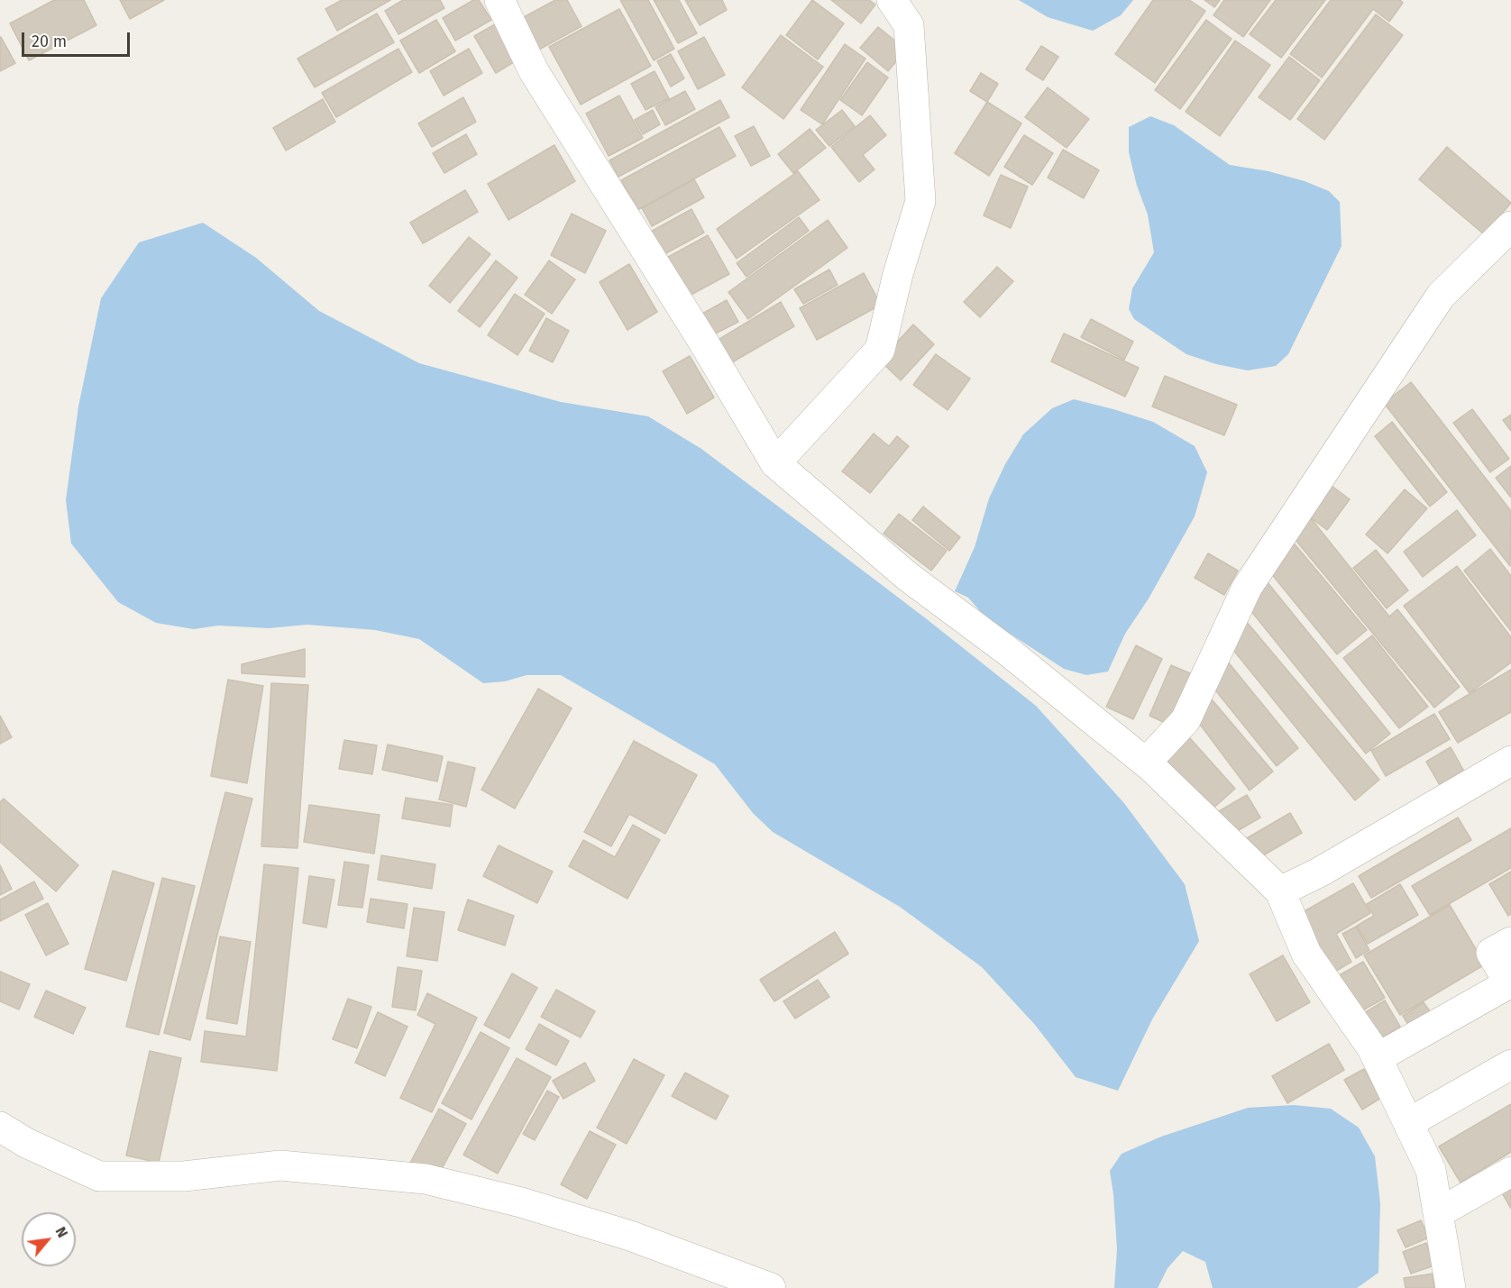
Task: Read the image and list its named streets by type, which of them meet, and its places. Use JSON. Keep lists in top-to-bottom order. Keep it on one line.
{"scale_bar":"20 m","north":"top right"}
